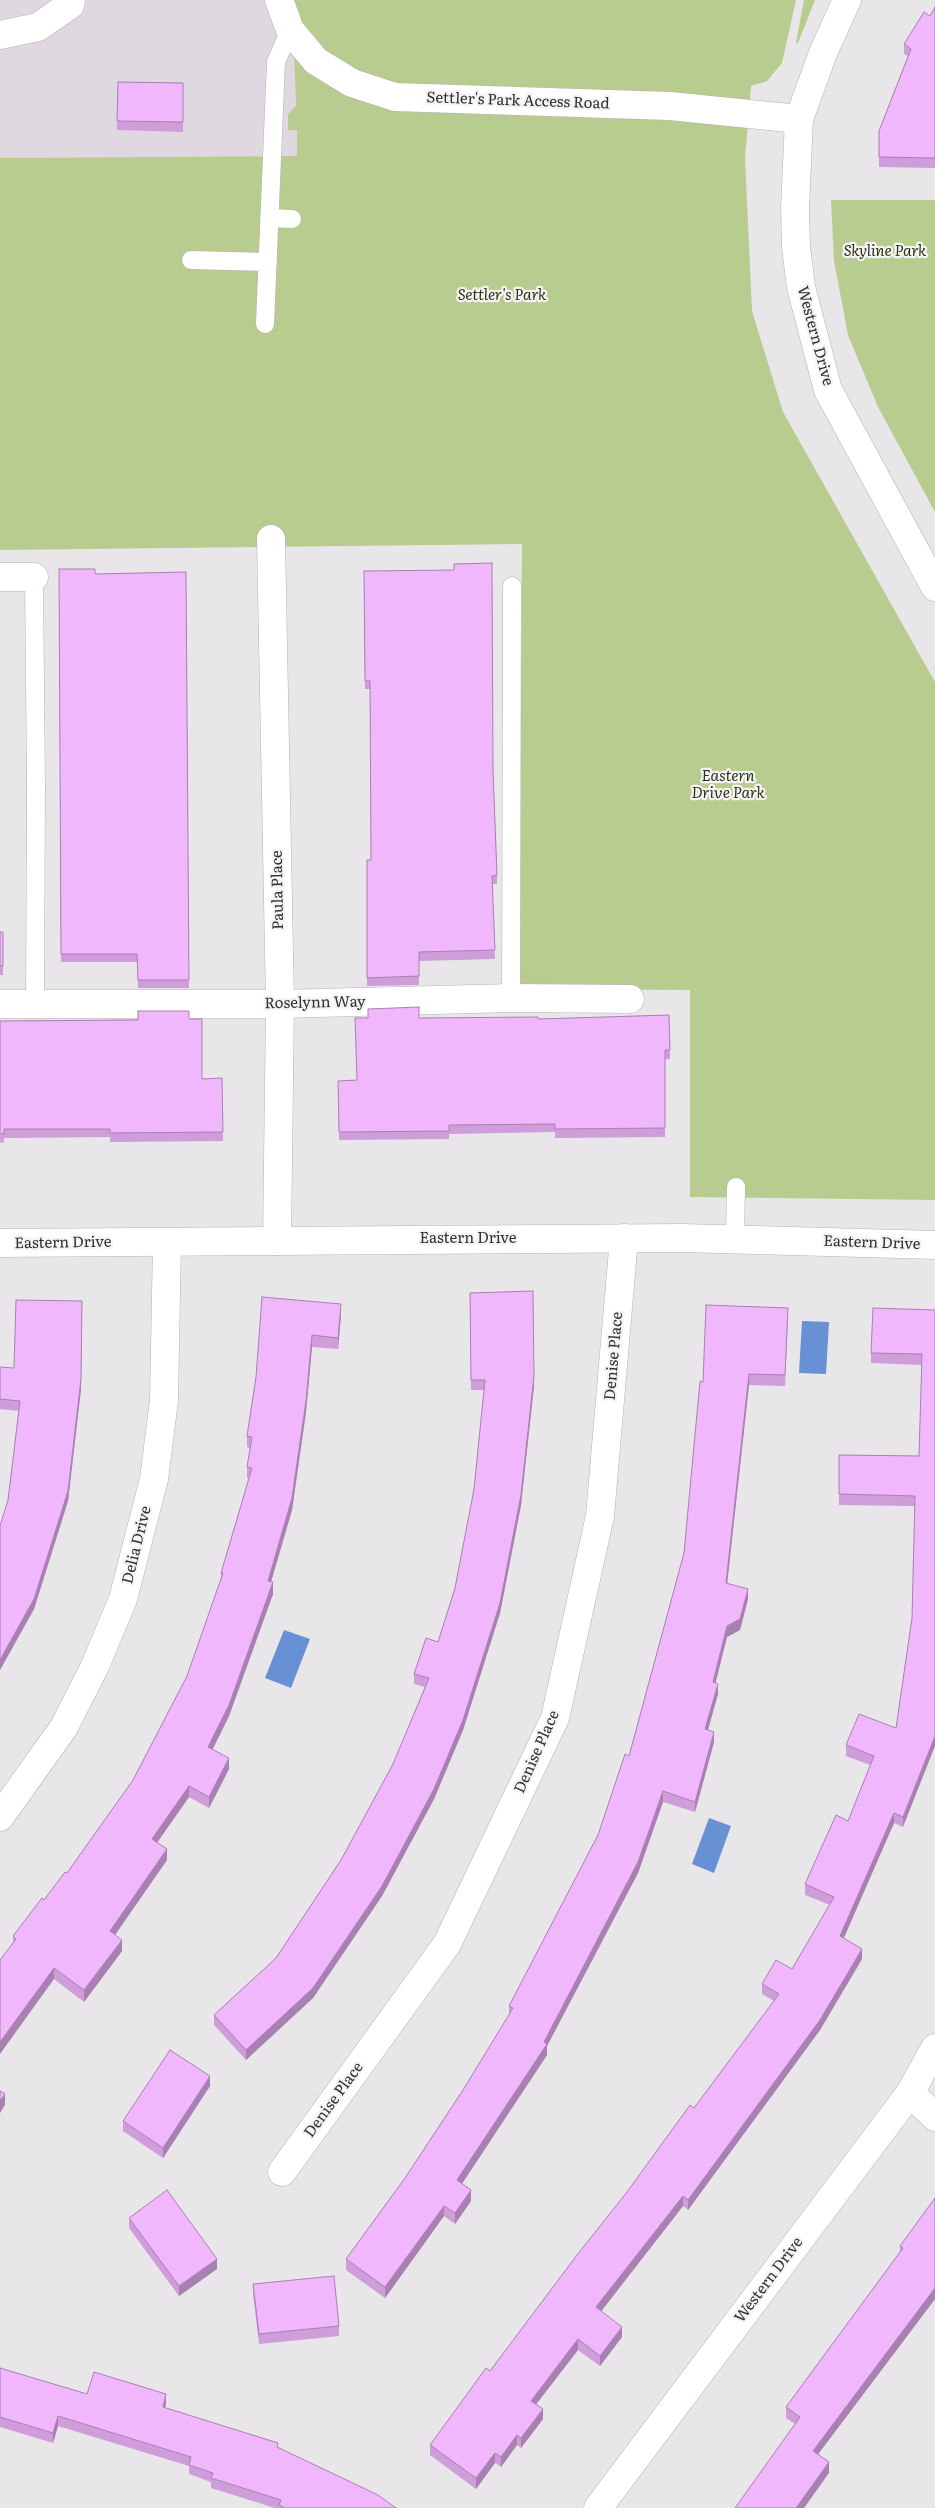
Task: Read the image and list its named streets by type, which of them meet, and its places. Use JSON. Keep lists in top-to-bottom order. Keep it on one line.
{"streets":{"street":["Settler's Park Access Road","Western Drive","Paula Place","Roselynn Way","Eastern Drive","Denise Place","Delia Drive"]},"crossings":[["Settler's Park Access Road","Western Drive"],["Paula Place","Roselynn Way"],["Paula Place","Eastern Drive"],["Eastern Drive","Denise Place"],["Eastern Drive","Delia Drive"]],"parks":["Skyline Park","Settler's Park","Eastern Drive Park"]}
